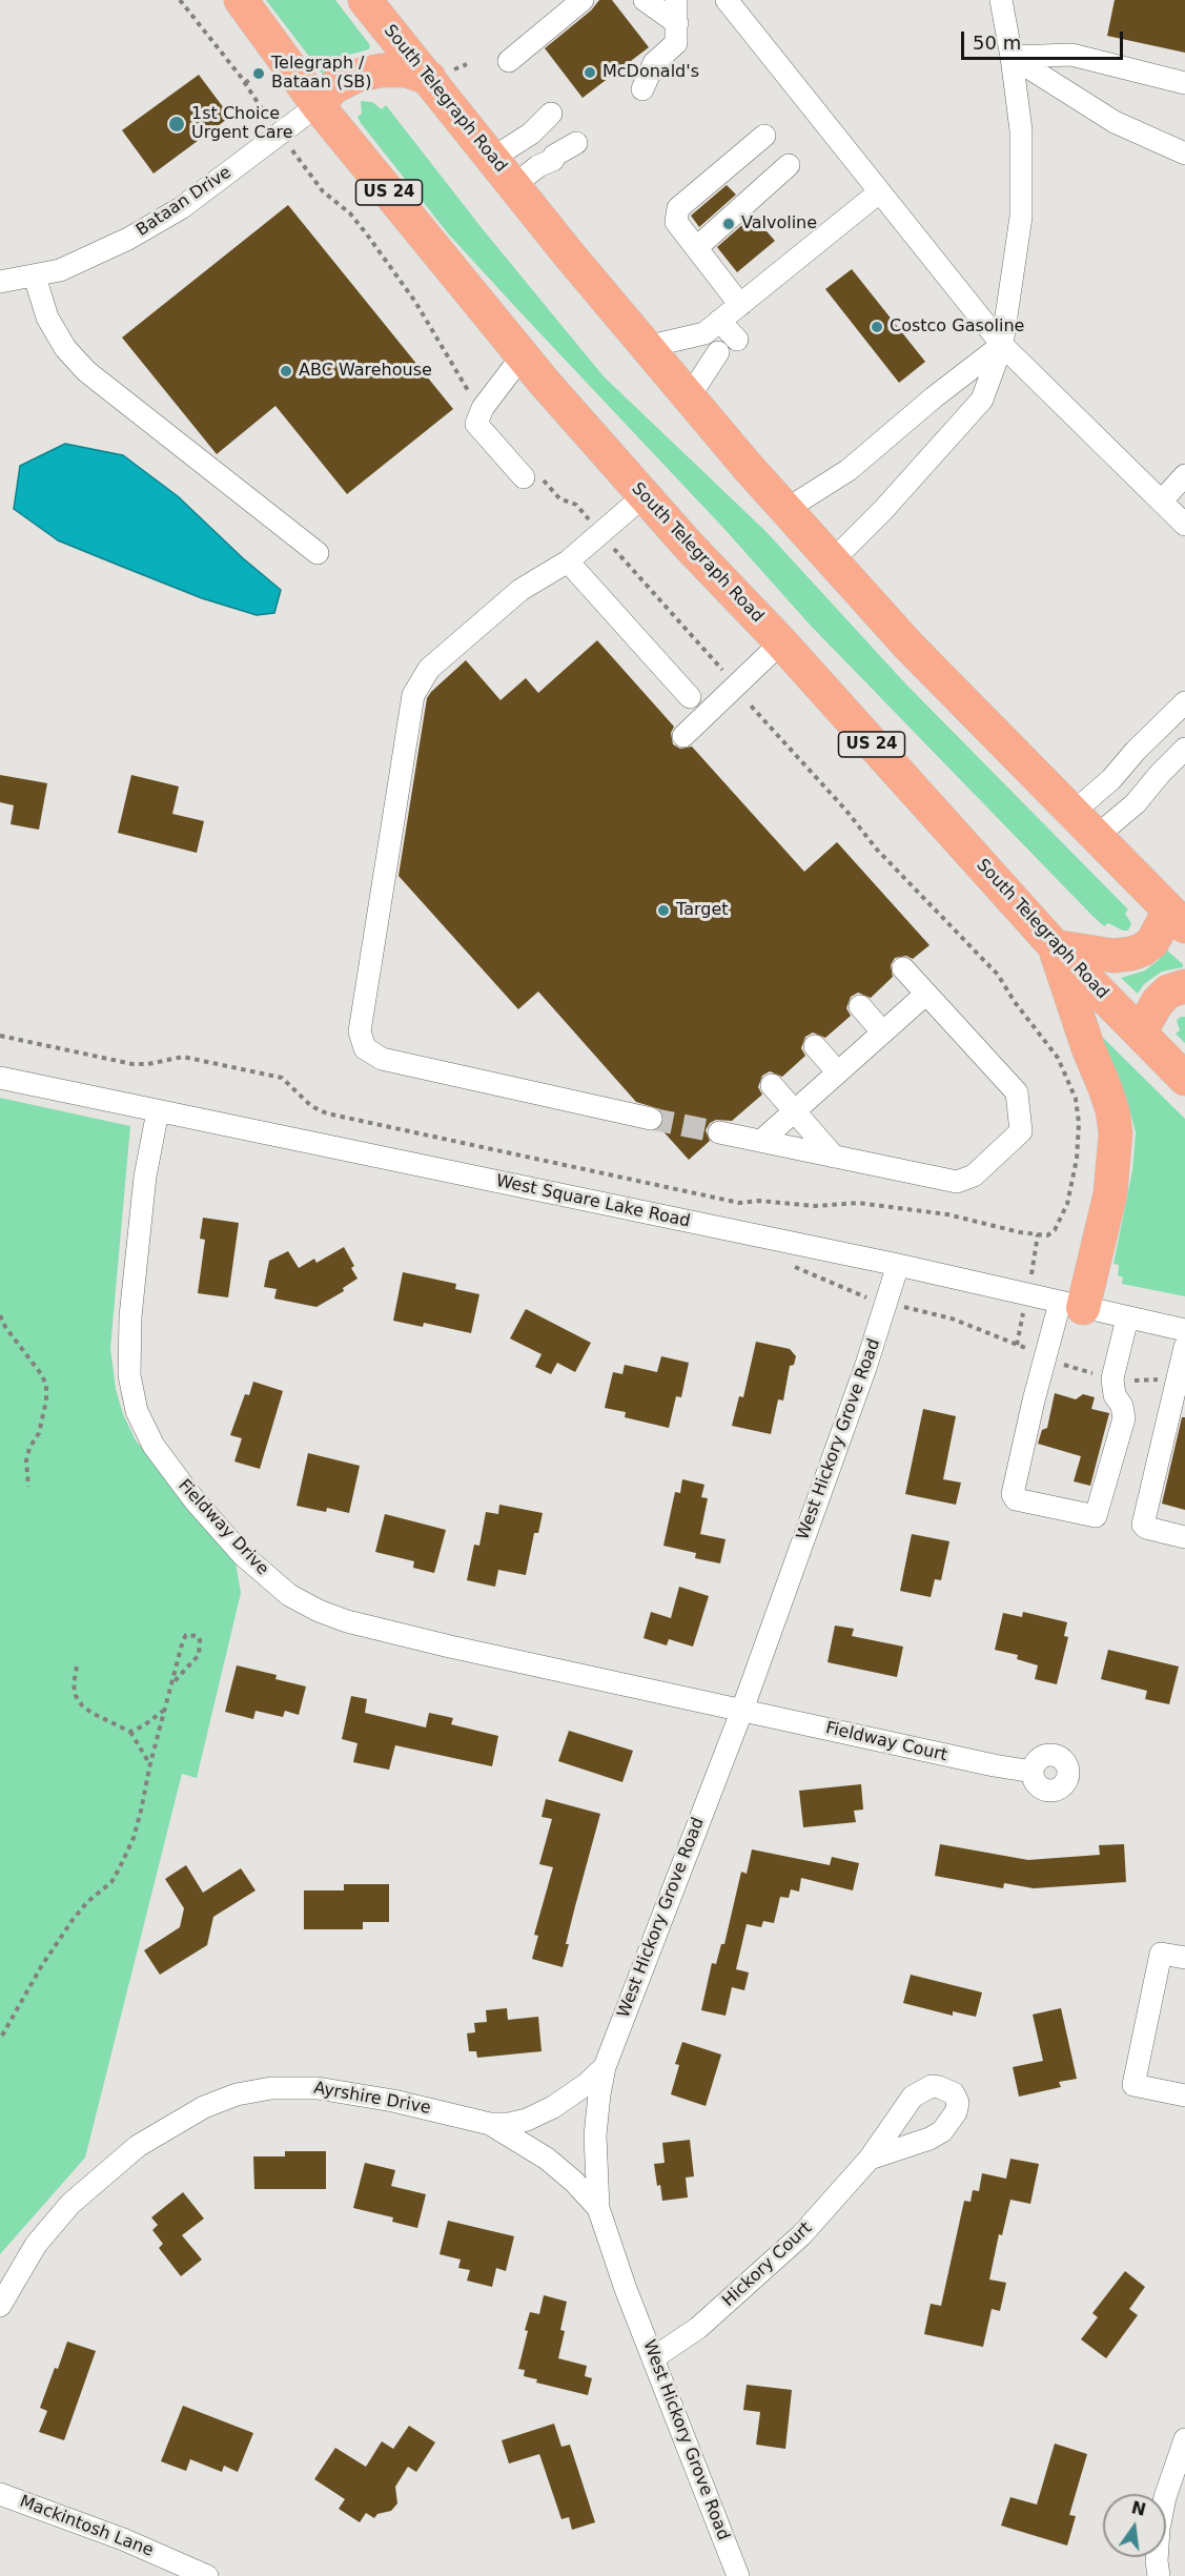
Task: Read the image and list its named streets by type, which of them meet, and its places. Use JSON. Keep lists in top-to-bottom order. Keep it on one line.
{"streets":{"highway":["South Telegraph Road","US 24"],"street":["Bataan Drive","West Square Lake Road","West Hickory Grove Road","Fieldway Drive","Fieldway Court","Ayrshire Drive","Hickory Court","Mackintosh Lane"]},"crossings":[["South Telegraph Road","Bataan Drive"],["West Square Lake Road","West Hickory Grove Road"],["West Square Lake Road","Fieldway Drive"],["West Hickory Grove Road","Fieldway Drive"],["West Hickory Grove Road","Fieldway Court"],["West Hickory Grove Road","Ayrshire Drive"],["West Hickory Grove Road","Hickory Court"],["Fieldway Drive","Fieldway Court"]],"places":["McDonald's","Telegraph / Bataan (SB)","1st Choice Urgent Care","Valvoline","Costco Gasoline","ABC Warehouse","Target"],"scale_bar":"50 m","north":"top"}
